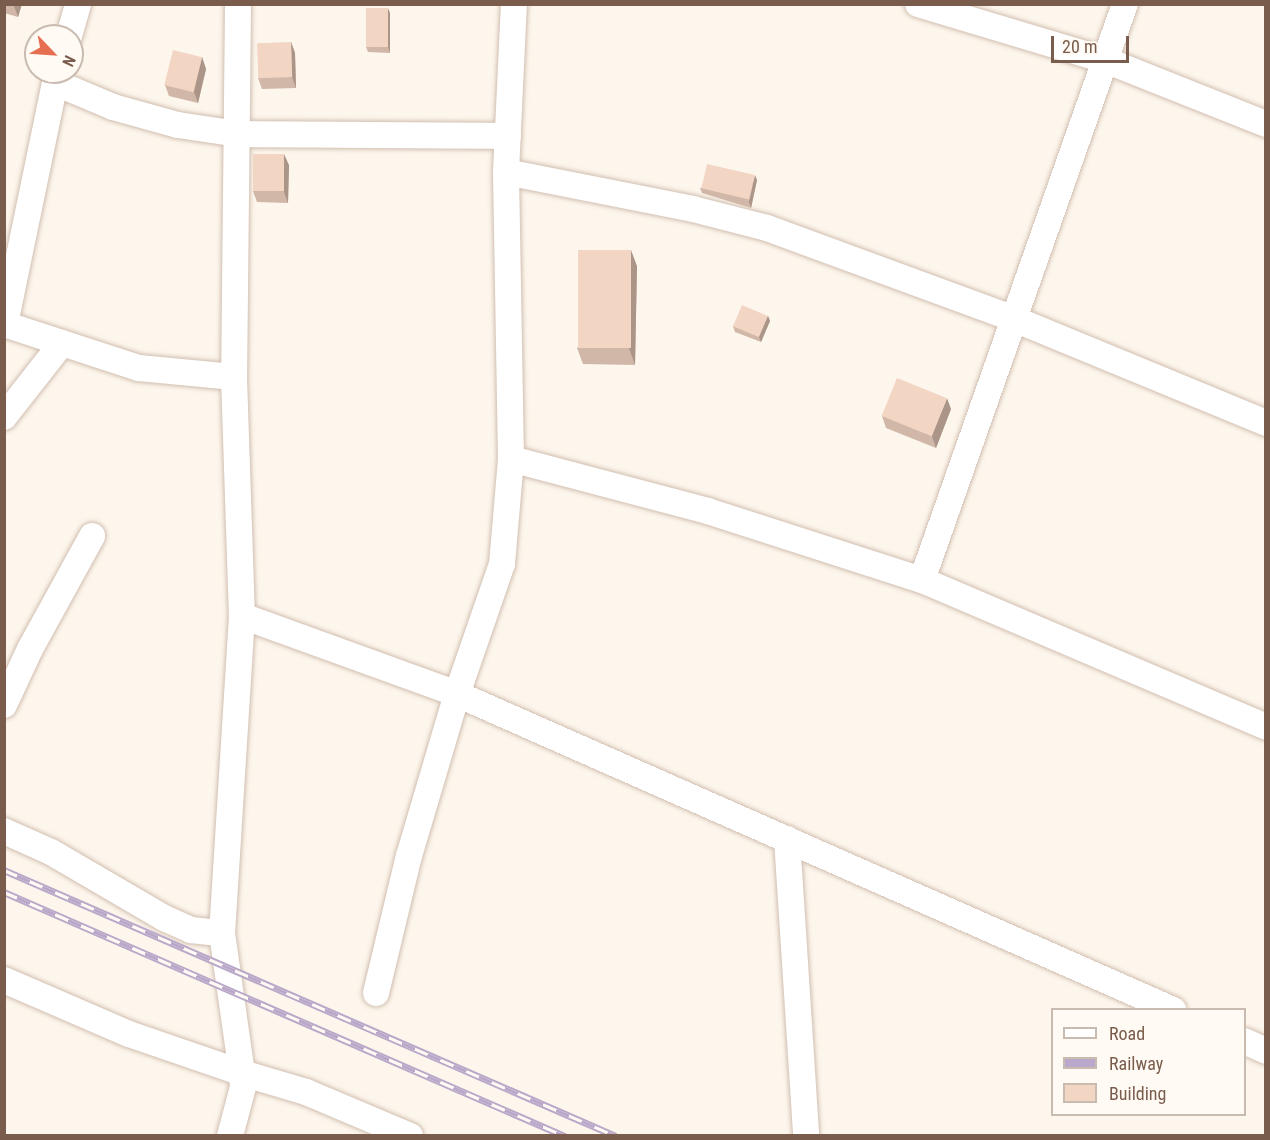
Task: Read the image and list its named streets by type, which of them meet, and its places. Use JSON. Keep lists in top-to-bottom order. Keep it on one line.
{"legend":["Road","Railway","Building"],"scale_bar":"20 m","north":"bottom right"}
